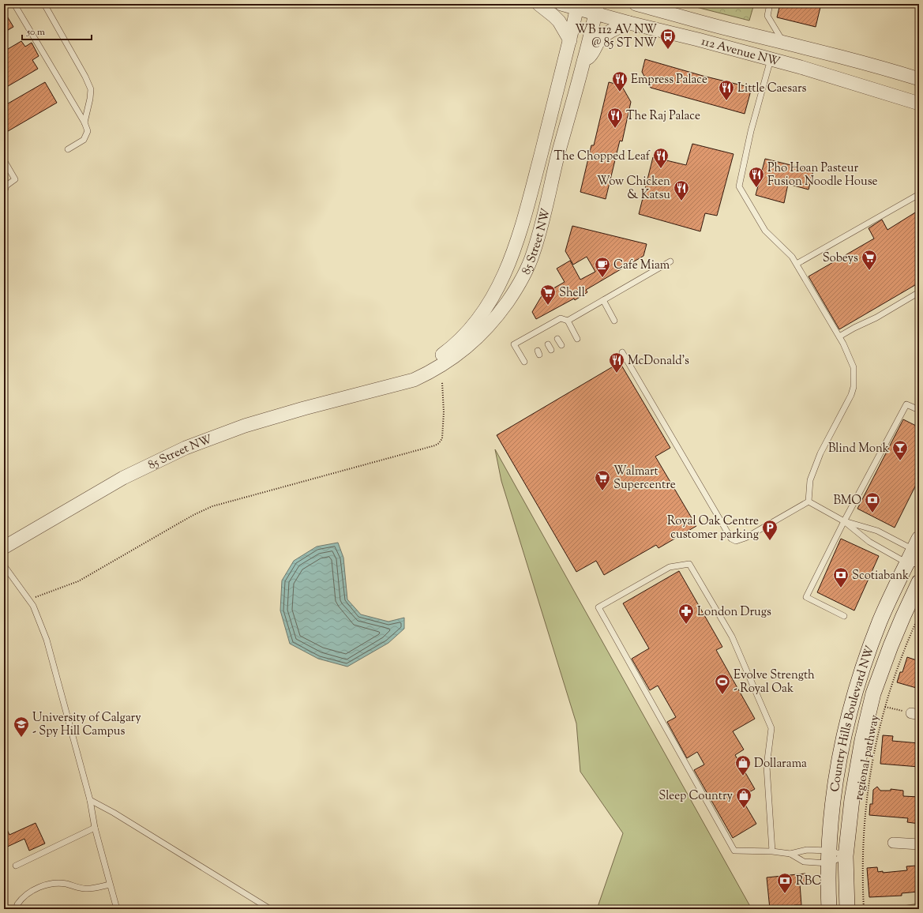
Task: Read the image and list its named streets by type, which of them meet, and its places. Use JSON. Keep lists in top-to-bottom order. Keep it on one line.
{"streets":{"main road":["Country Hills Boulevard NW"],"street":["112 Avenue NW","85 Street NW"],"path":["regional pathway"]},"crossings":[["112 Avenue NW","85 Street NW"]],"places":{"bus stop":["WB 112 AV NW @ 85 ST NW"],"restaurant":["Empress Palace","Little Caesars","The Raj Palace","The Chopped Leaf","Pho Hoan Pasteur Fusion Noodle House","Wow Chicken & Katsu","McDonald's"],"supermarket":["Sobeys","Shell","Walmart Supercentre"],"cafe":["Cafe Miam"],"bar":["Blind Monk"],"bank":["BMO","Scotiabank","RBC"],"parking":["Royal Oak Centre customer parking"],"pharmacy":["London Drugs"],"sports":["Evolve Strength - Royal Oak"],"school or university":["University of Calgary - Spy Hill Campus"],"shop":["Dollarama","Sleep Country"]},"scale_bar":"50 m"}
